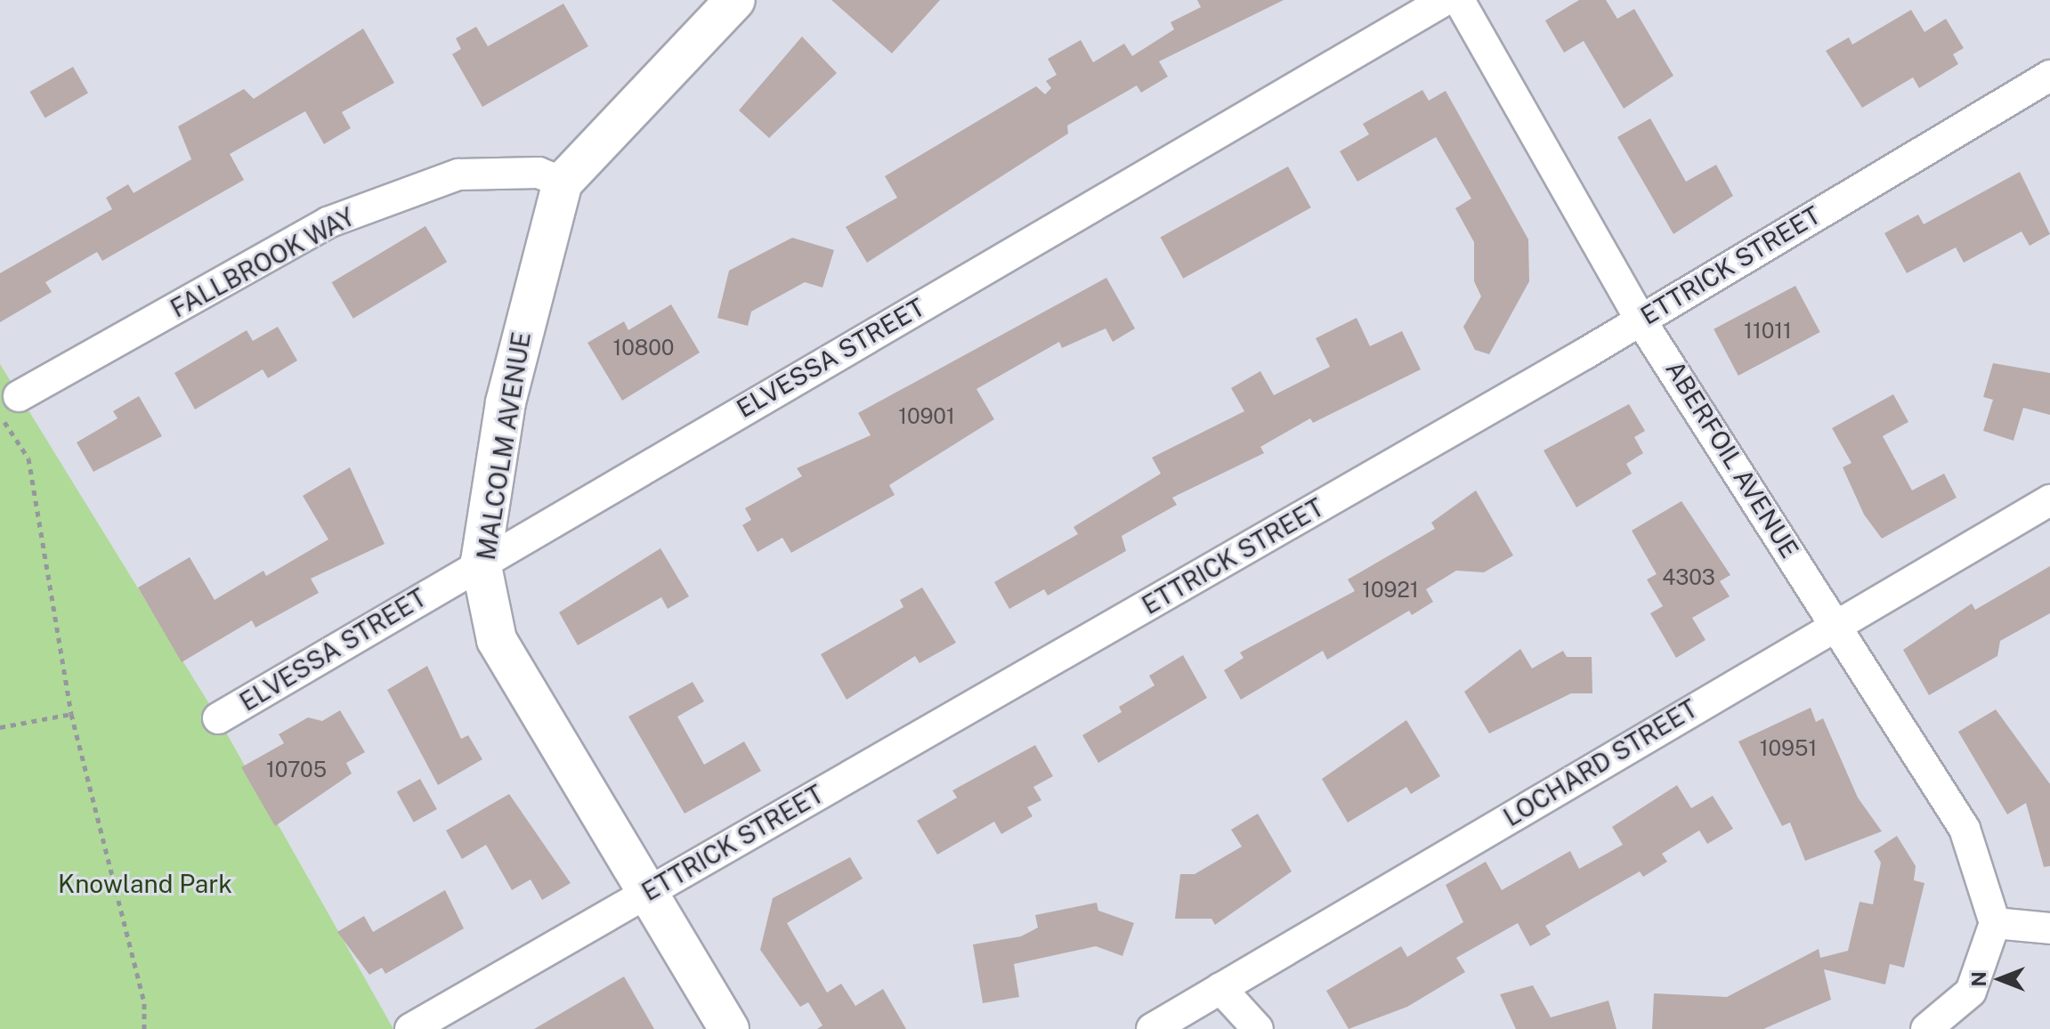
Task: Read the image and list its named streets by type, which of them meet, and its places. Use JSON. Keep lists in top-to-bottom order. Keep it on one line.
{"streets":{"street":["FALLBROOK WAY","ETTRICK STREET","ELVESSA STREET","MALCOLM AVENUE","ABERFOIL AVENUE","LOCHARD STREET"]},"crossings":[["FALLBROOK WAY","MALCOLM AVENUE"],["ETTRICK STREET","MALCOLM AVENUE"],["ETTRICK STREET","ABERFOIL AVENUE"],["ELVESSA STREET","MALCOLM AVENUE"],["ABERFOIL AVENUE","LOCHARD STREET"]],"parks":["Knowland Park"],"house_numbers":["11011","10800","10901","4303","10921","10951","10705"],"north":"left"}
